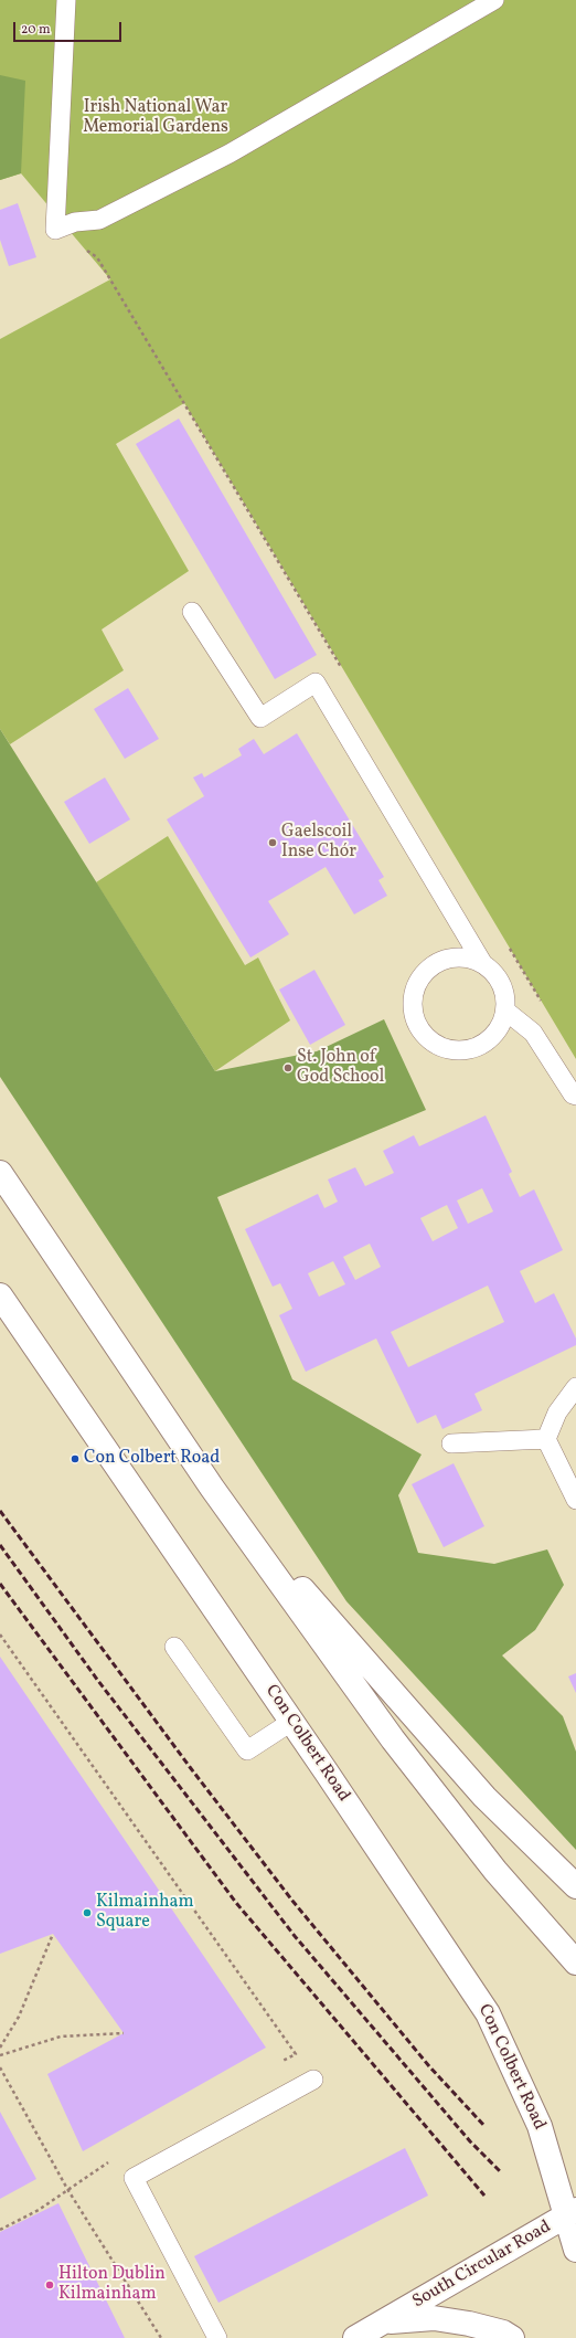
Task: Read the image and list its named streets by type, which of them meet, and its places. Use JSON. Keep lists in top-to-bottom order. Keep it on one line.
{"streets":{"main road":["Con Colbert Road","South Circular Road"]},"crossings":[["Con Colbert Road","South Circular Road"]],"parks":["Irish National War Memorial Gardens"],"places":["Gaelscoil Inse Chór","St. John of God School","Con Colbert Road","Kilmainham Square","Hilton Dublin Kilmainham"],"scale_bar":"20 m"}
